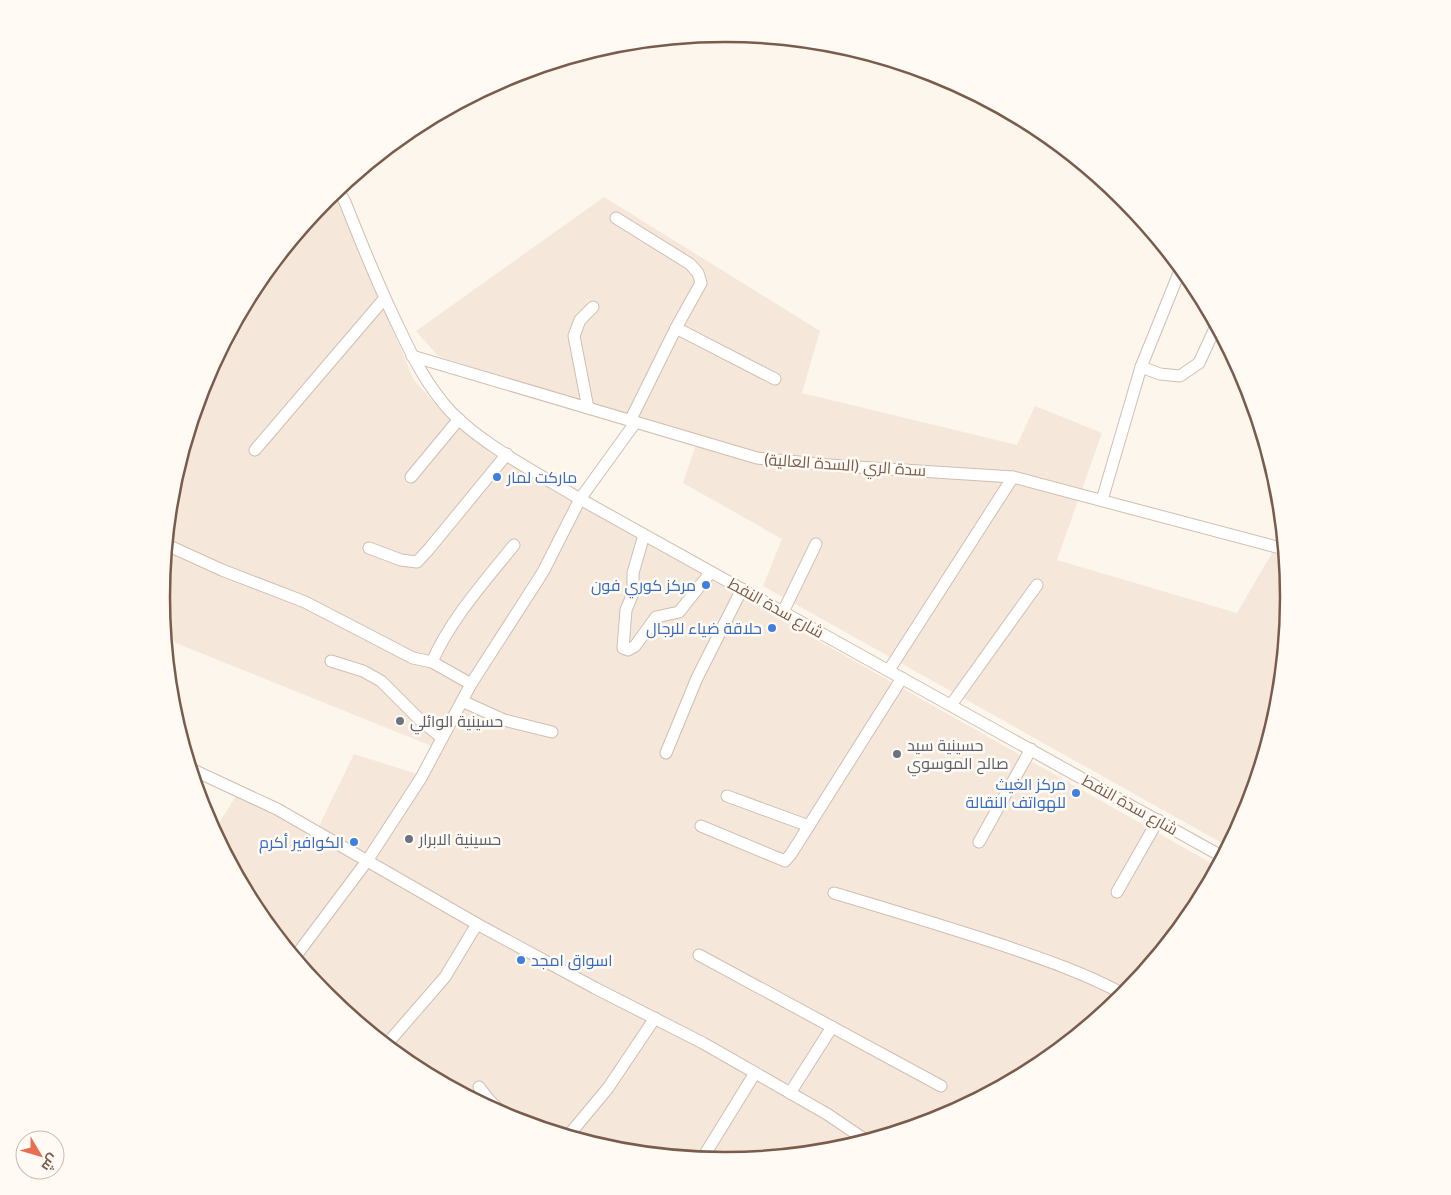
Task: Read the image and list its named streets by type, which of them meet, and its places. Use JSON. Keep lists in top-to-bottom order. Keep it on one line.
{"streets":{"street":["سدة الري (السدة العالية)","شارع سدة النفط"]},"crossings":[["سدة الري (السدة العالية)","شارع سدة النفط"]],"places":["ماركت لمار","مركز كوري فون","حلاقة ضياء للرجال","حسينية الوائلي","حسينية سيد صالح الموسوي","مركز الغيث للهواتف النقالة","حسينية الابرار","الكوافير أكرم","اسواق امجد"],"north":"bottom right"}
